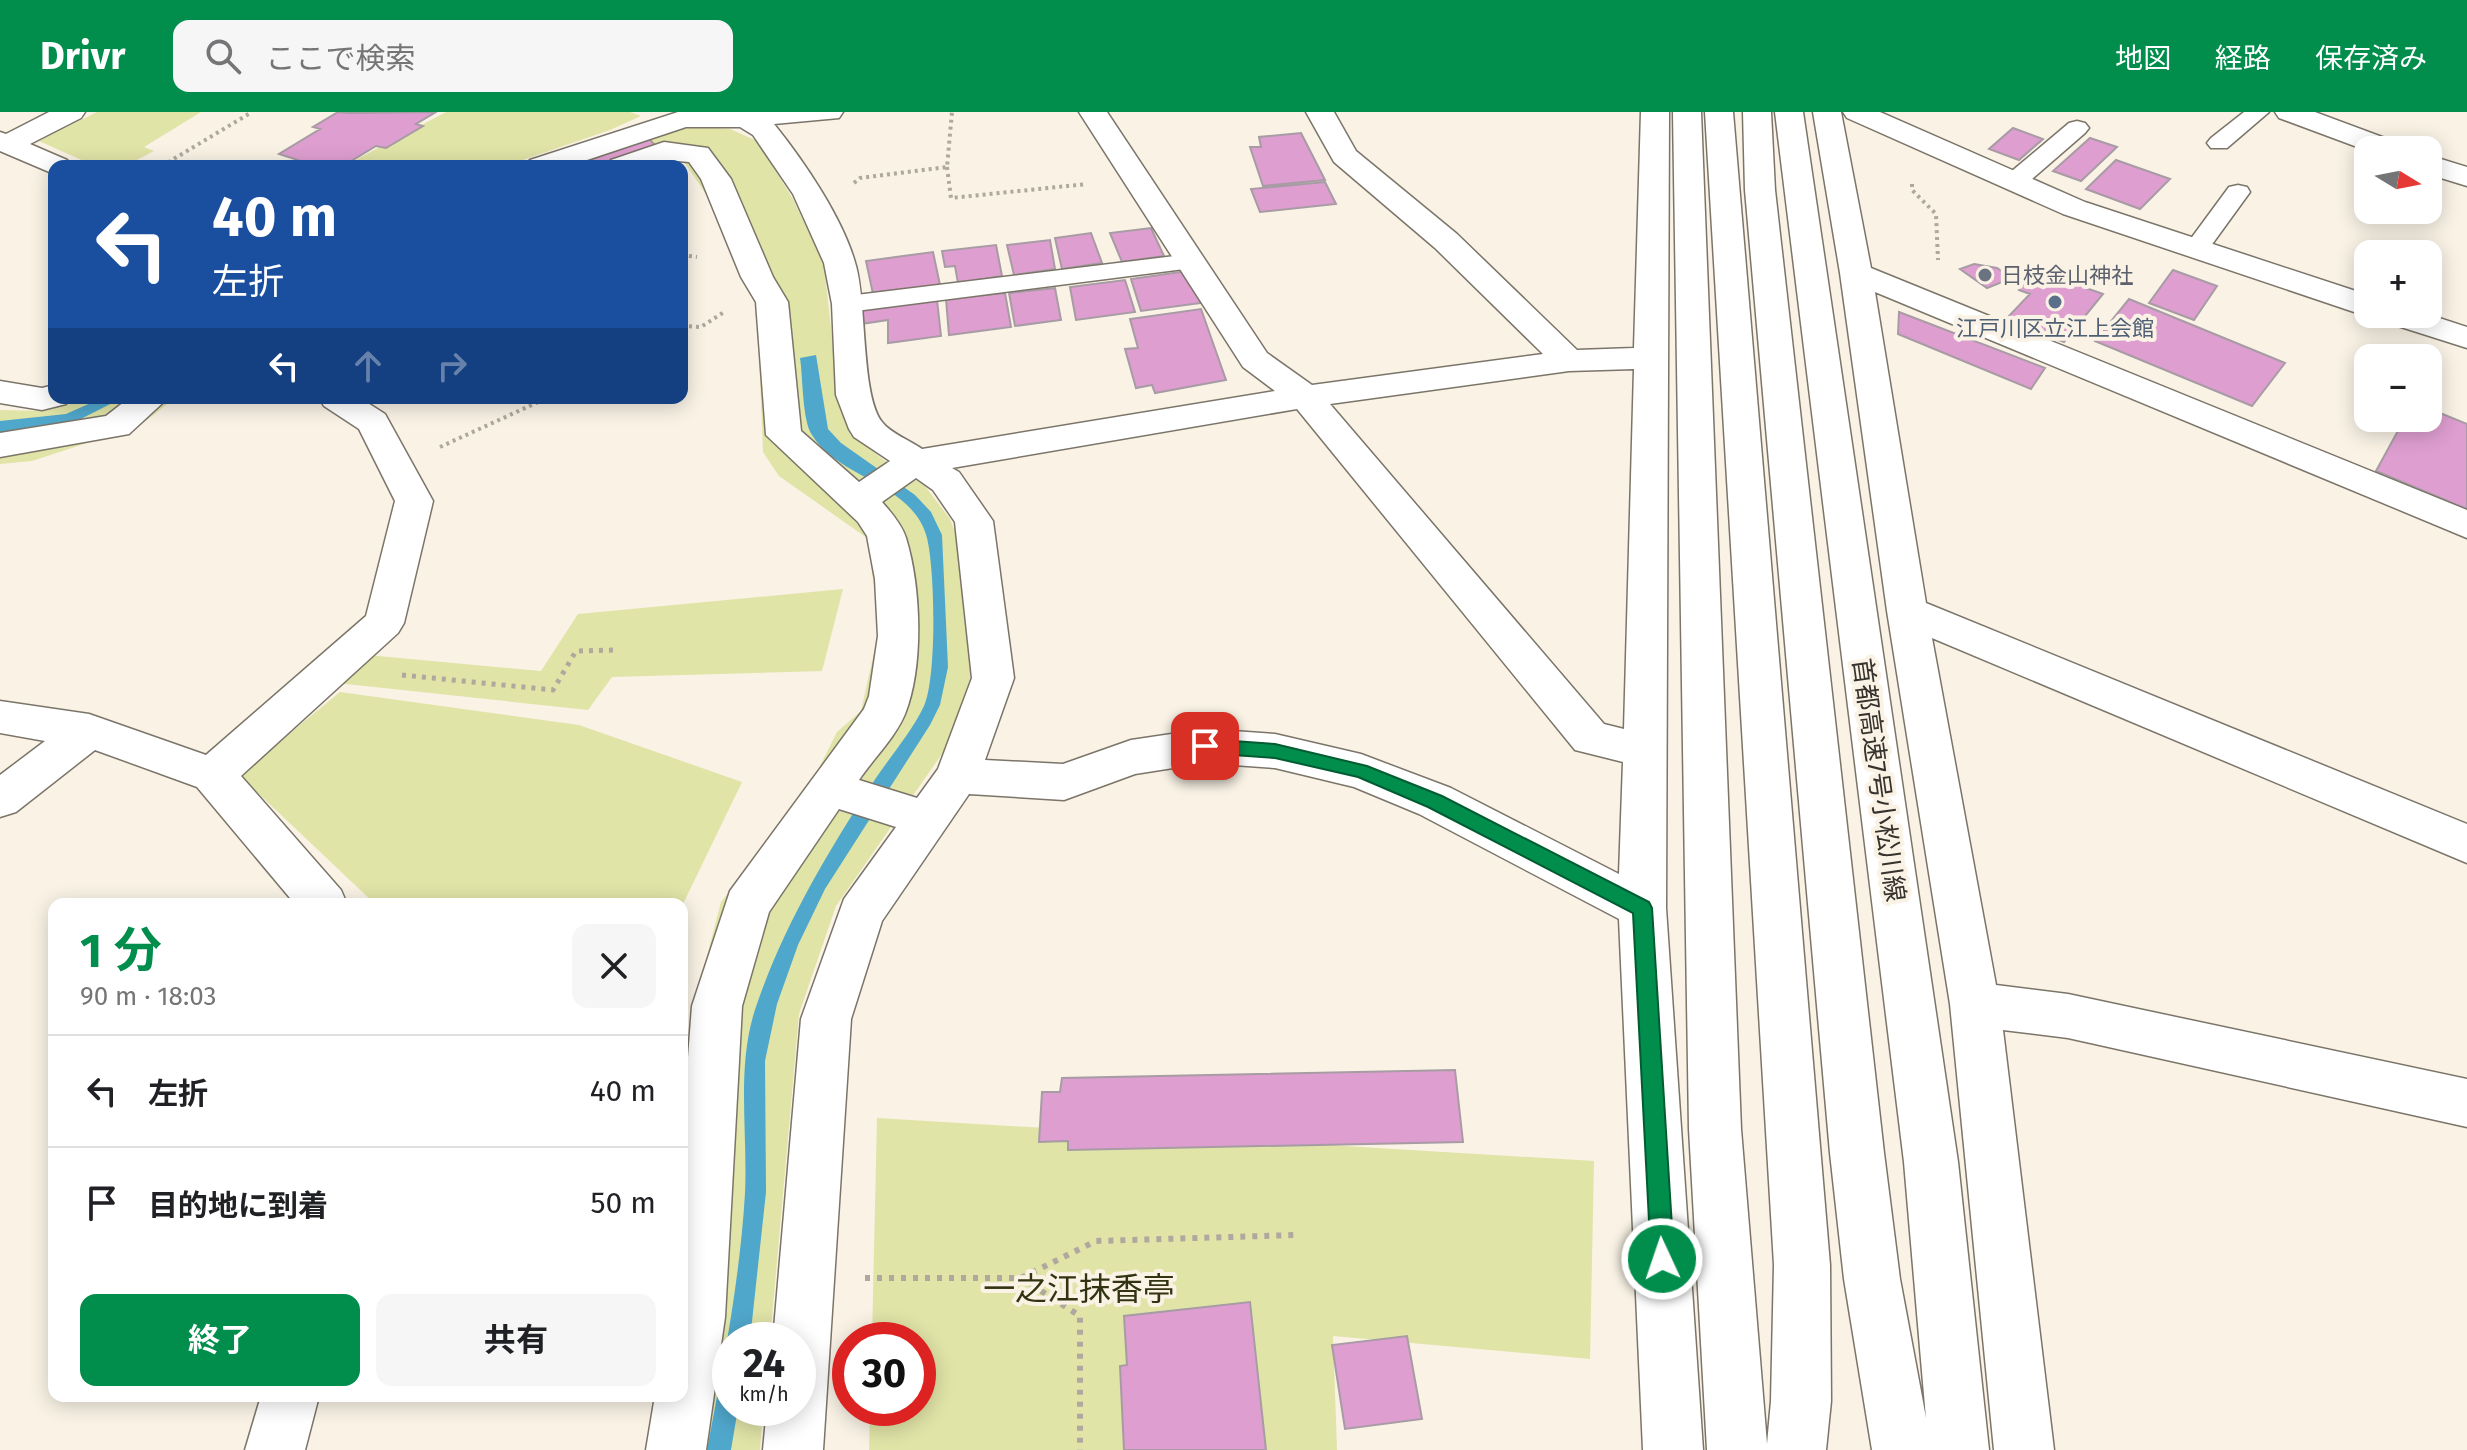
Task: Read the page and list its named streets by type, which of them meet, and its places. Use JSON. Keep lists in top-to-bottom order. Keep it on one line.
{"streets":{"main road":["首都高速7号小松川線"]},"parks":["一之江抹香亭"],"places":["日枝金山神社","江戸川区立江上会館"],"north":"right","page":{"header":"Drivr","search":"ここで検索","nav":["地図","経路","保存済み"],"map_buttons":["+","−"],"turn":["40 m","左折"],"heading":["1 分","90 m · 18:03"],"list":[{"name":"左折","value":"40 m"},{"name":"目的地に到着","value":"50 m"}],"buttons":["終了","共有"],"speed":"24 km/h","limit":"30"}}
